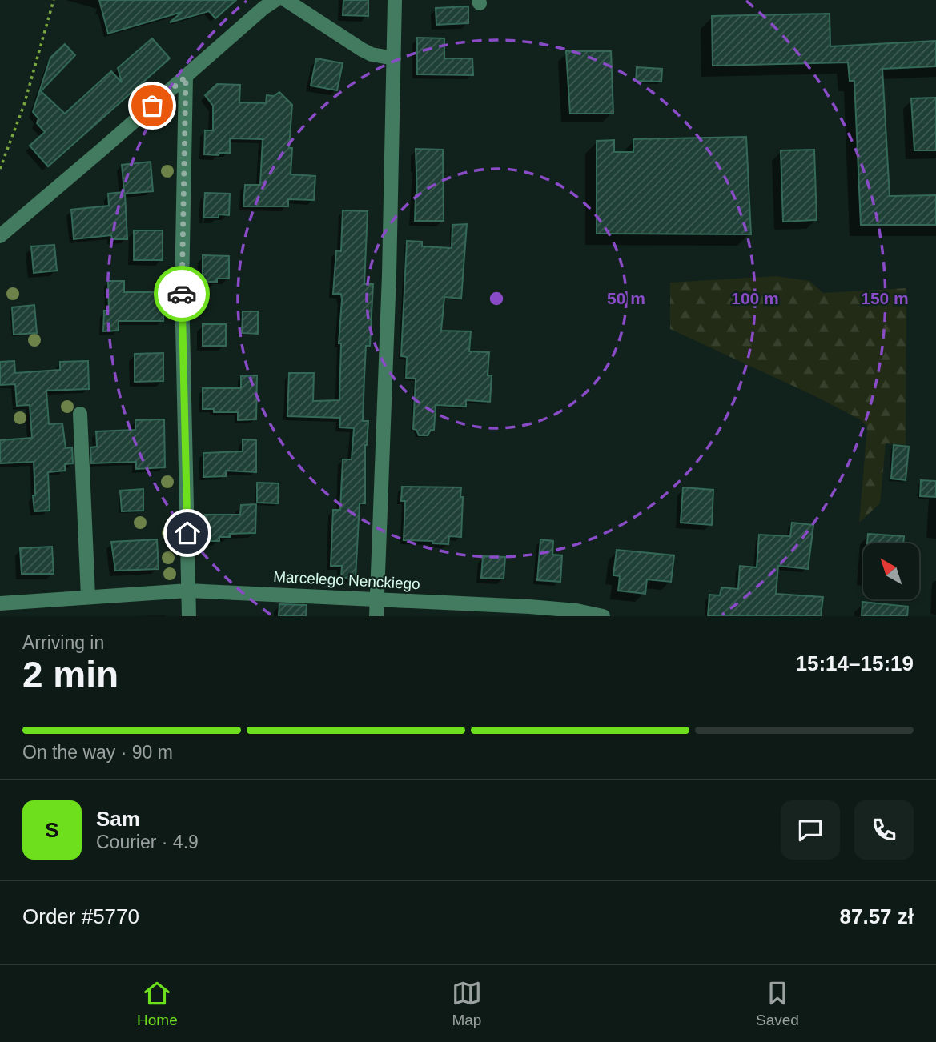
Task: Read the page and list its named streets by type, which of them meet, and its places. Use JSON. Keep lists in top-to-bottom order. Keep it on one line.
{"streets":{"street":["Marcelego Nenckiego"]},"north":"top left","page":{"heading":["2 min","Arriving in","15:14–15:19"],"panel":["Sam","Courier · 4.9","Order #5770","87.57 zł"],"bar":"On the way · 90 m","round":"S","tabs":["Home","Map","Saved"]},"rings":["50 m","100 m","150 m"]}
